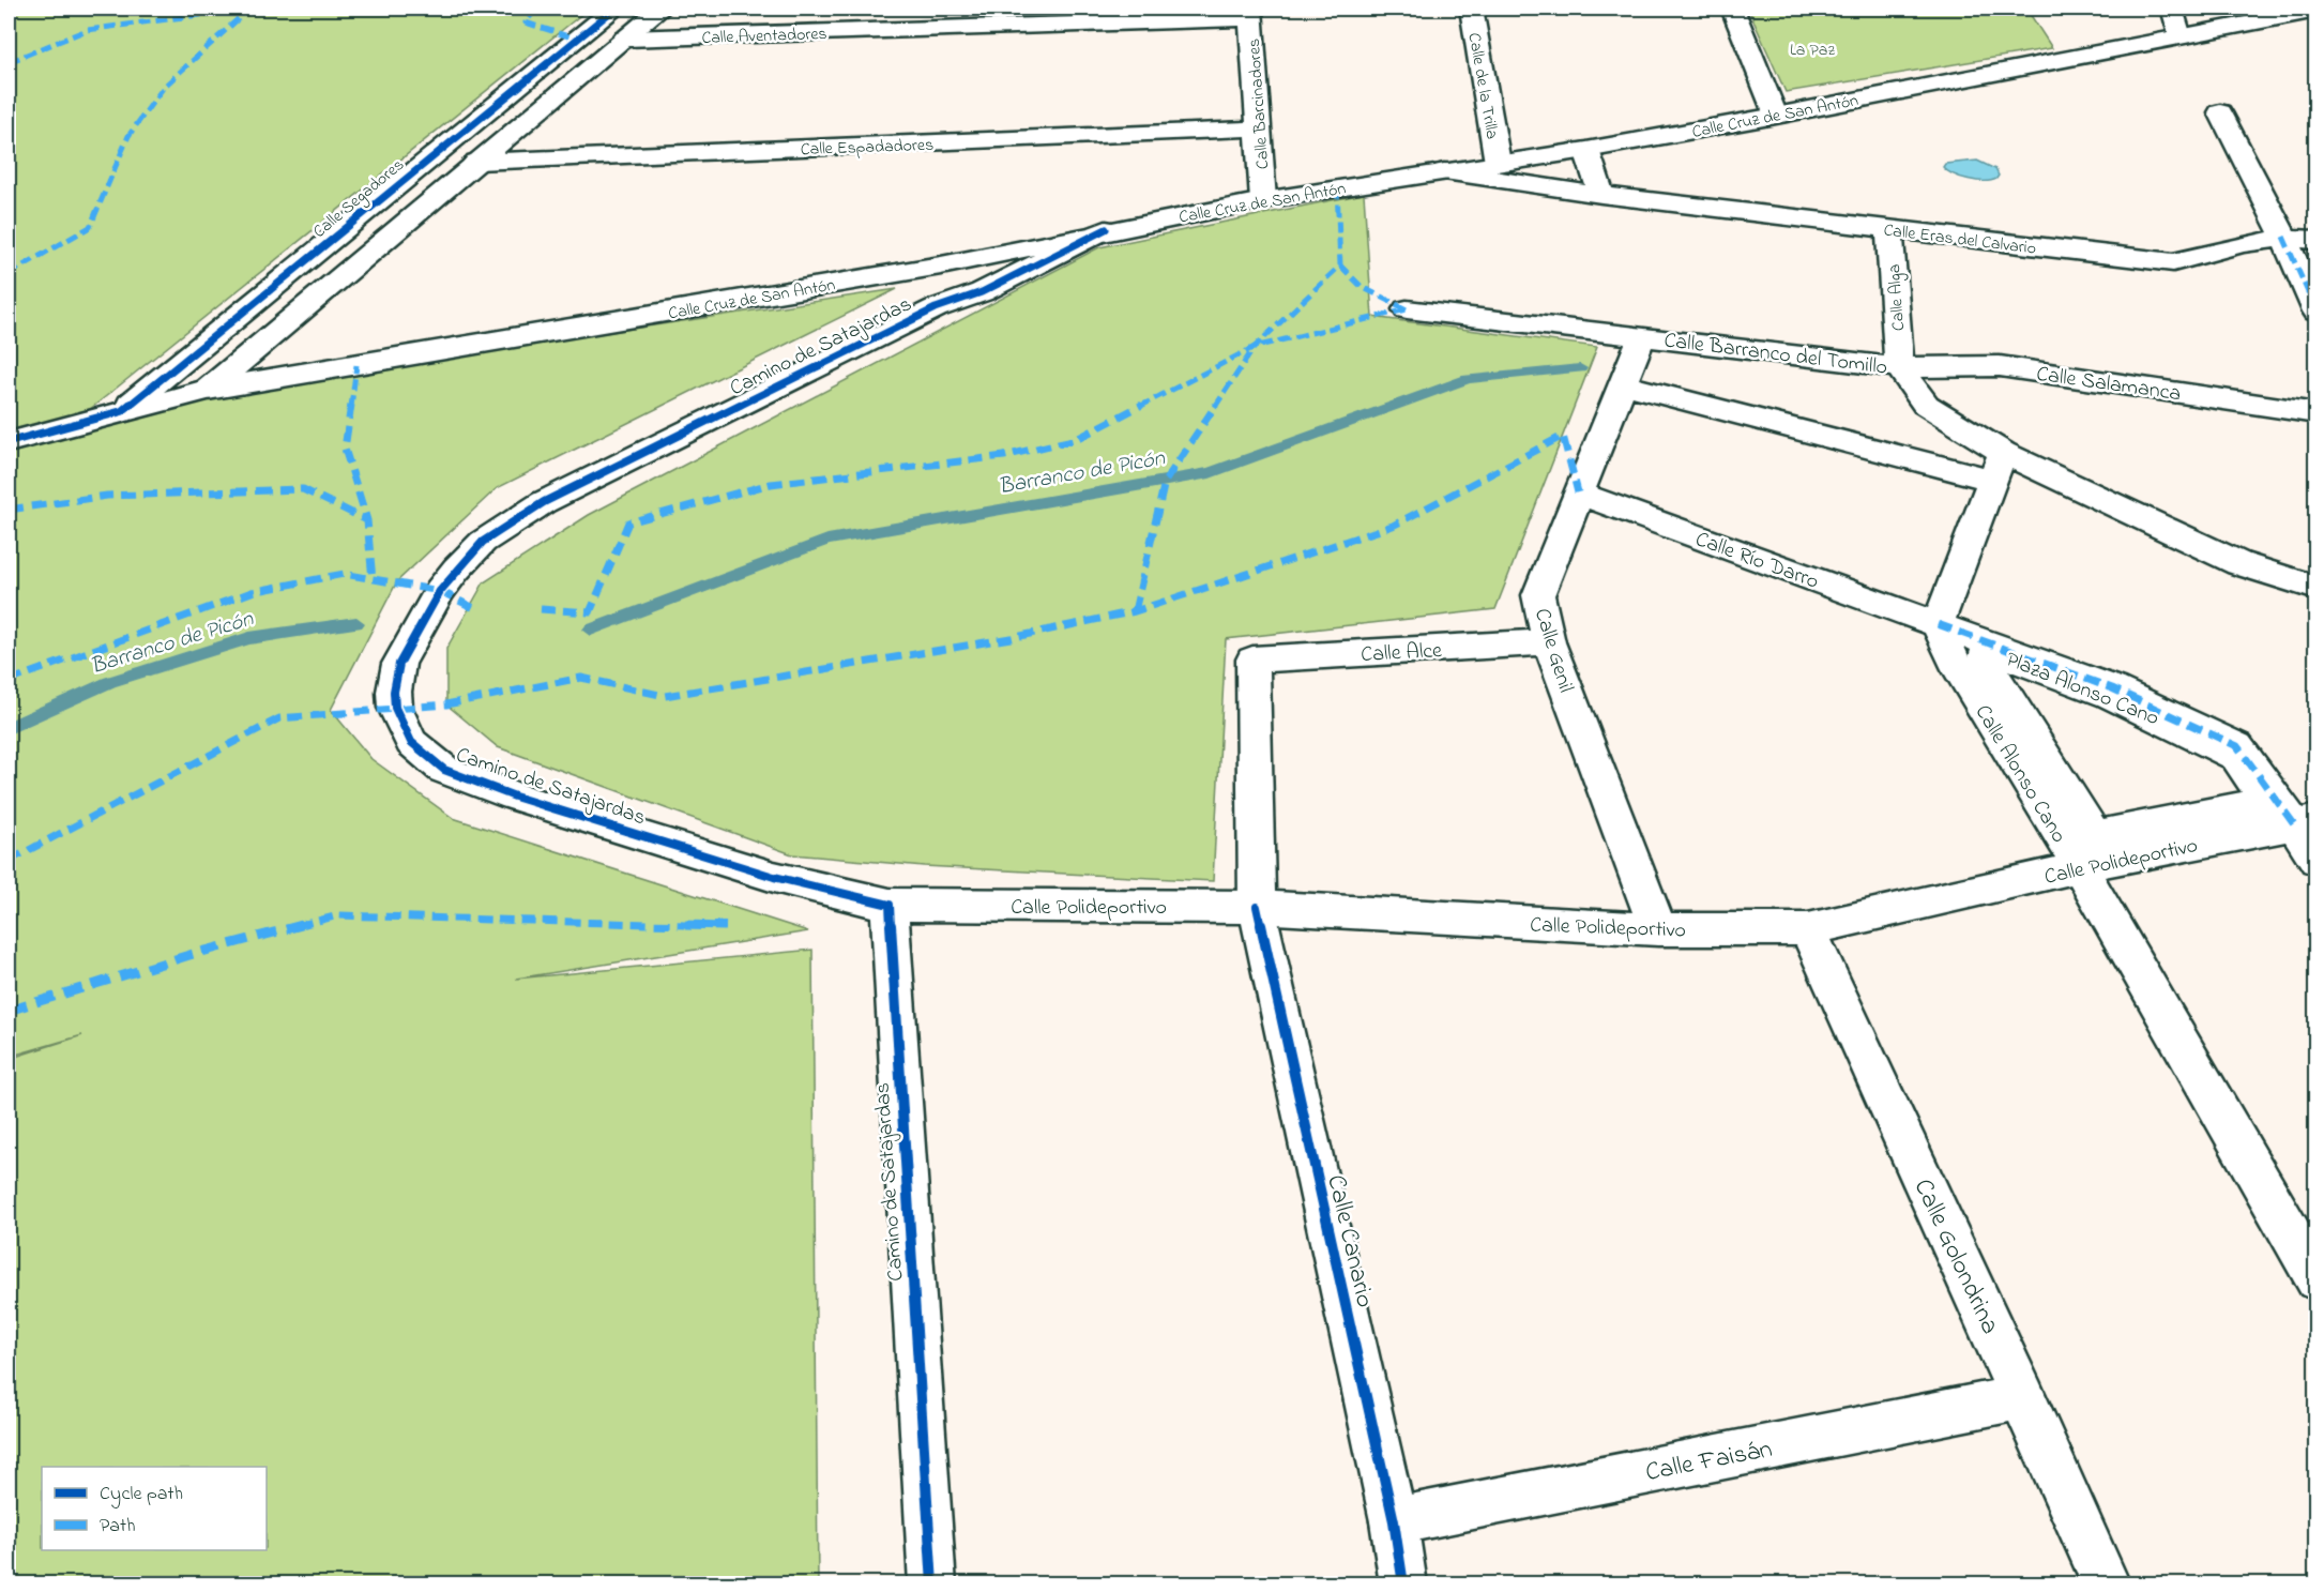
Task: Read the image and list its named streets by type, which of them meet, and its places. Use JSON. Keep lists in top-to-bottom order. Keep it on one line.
{"streets":{"street":["Calle Aventadores","Calle de la Trilla","Calle Barcinadores","Calle Cruz de San Antón","Calle Espadadores","Calle Segadores","Calle Eras del Calvario","Calle Alga","Camino de Satajardas","Calle Barranco del Tomillo","Calle Salamanca","Calle Río Darro","Calle Genil","Calle Alce","Plaza Alonso Cano","Calle Alonso Cano","Calle Polideportivo","Calle Canario","Calle Golondrina","Calle Faisán"]},"crossings":[["Calle Aventadores","Calle Barcinadores"],["Calle de la Trilla","Calle Cruz de San Antón"],["Calle Barcinadores","Calle Cruz de San Antón"],["Calle Barcinadores","Calle Espadadores"],["Calle Cruz de San Antón","Calle Segadores"],["Calle Cruz de San Antón","Calle Eras del Calvario"],["Calle Cruz de San Antón","Camino de Satajardas"],["Calle Eras del Calvario","Calle Alga"],["Calle Alga","Calle Barranco del Tomillo"],["Calle Alga","Calle Salamanca"],["Camino de Satajardas","Calle Polideportivo"],["Calle Barranco del Tomillo","Calle Salamanca"],["Calle Barranco del Tomillo","Calle Genil"],["Calle Río Darro","Calle Genil"],["Calle Río Darro","Plaza Alonso Cano"],["Calle Río Darro","Calle Alonso Cano"],["Calle Río Darro","Calle Polideportivo"],["Calle Genil","Calle Alce"],["Calle Genil","Calle Polideportivo"],["Calle Alce","Calle Canario"],["Plaza Alonso Cano","Calle Polideportivo"],["Calle Alonso Cano","Calle Polideportivo"],["Calle Polideportivo","Calle Canario"],["Calle Polideportivo","Calle Golondrina"],["Calle Canario","Calle Faisán"],["Calle Golondrina","Calle Faisán"]],"water":["Barranco de Picón"],"parks":["La Paz"],"legend":["Cycle path","Path"]}
